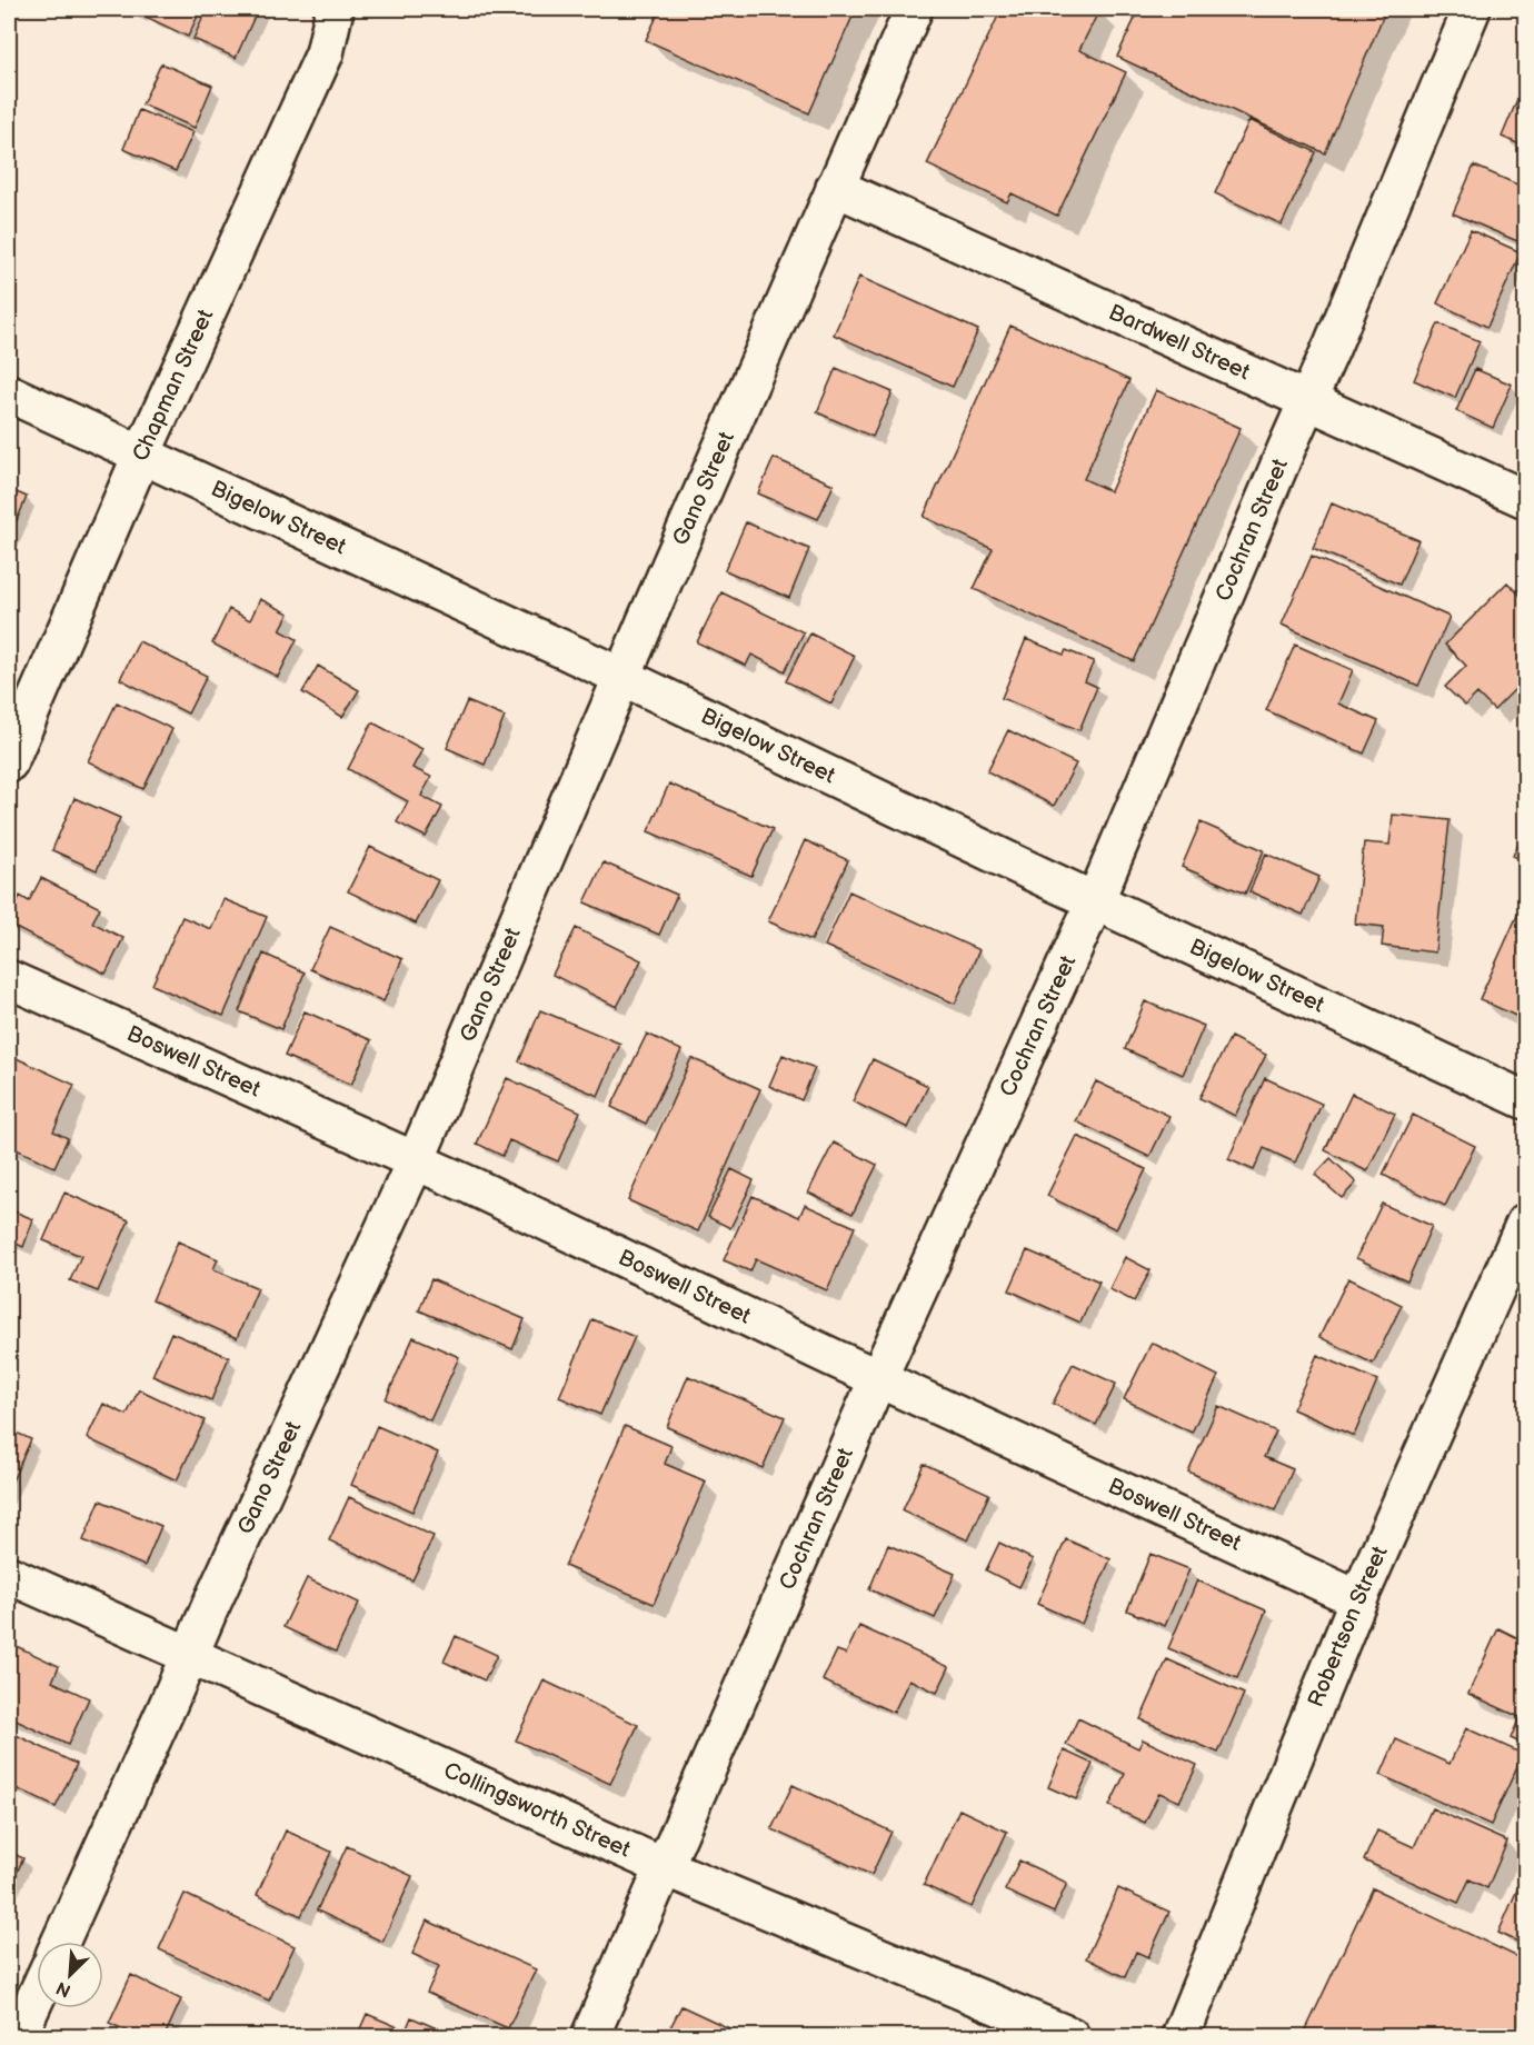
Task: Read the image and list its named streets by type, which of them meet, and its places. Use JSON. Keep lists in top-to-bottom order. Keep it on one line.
{"streets":{"street":["Bardwell Street","Chapman Street","Gano Street","Bigelow Street","Cochran Street","Boswell Street","Robertson Street","Collingsworth Street"]},"crossings":[["Bardwell Street","Gano Street"],["Bardwell Street","Cochran Street"],["Chapman Street","Bigelow Street"],["Gano Street","Bigelow Street"],["Gano Street","Boswell Street"],["Gano Street","Collingsworth Street"],["Bigelow Street","Cochran Street"],["Cochran Street","Boswell Street"],["Cochran Street","Collingsworth Street"],["Boswell Street","Robertson Street"]],"north":"bottom left"}
